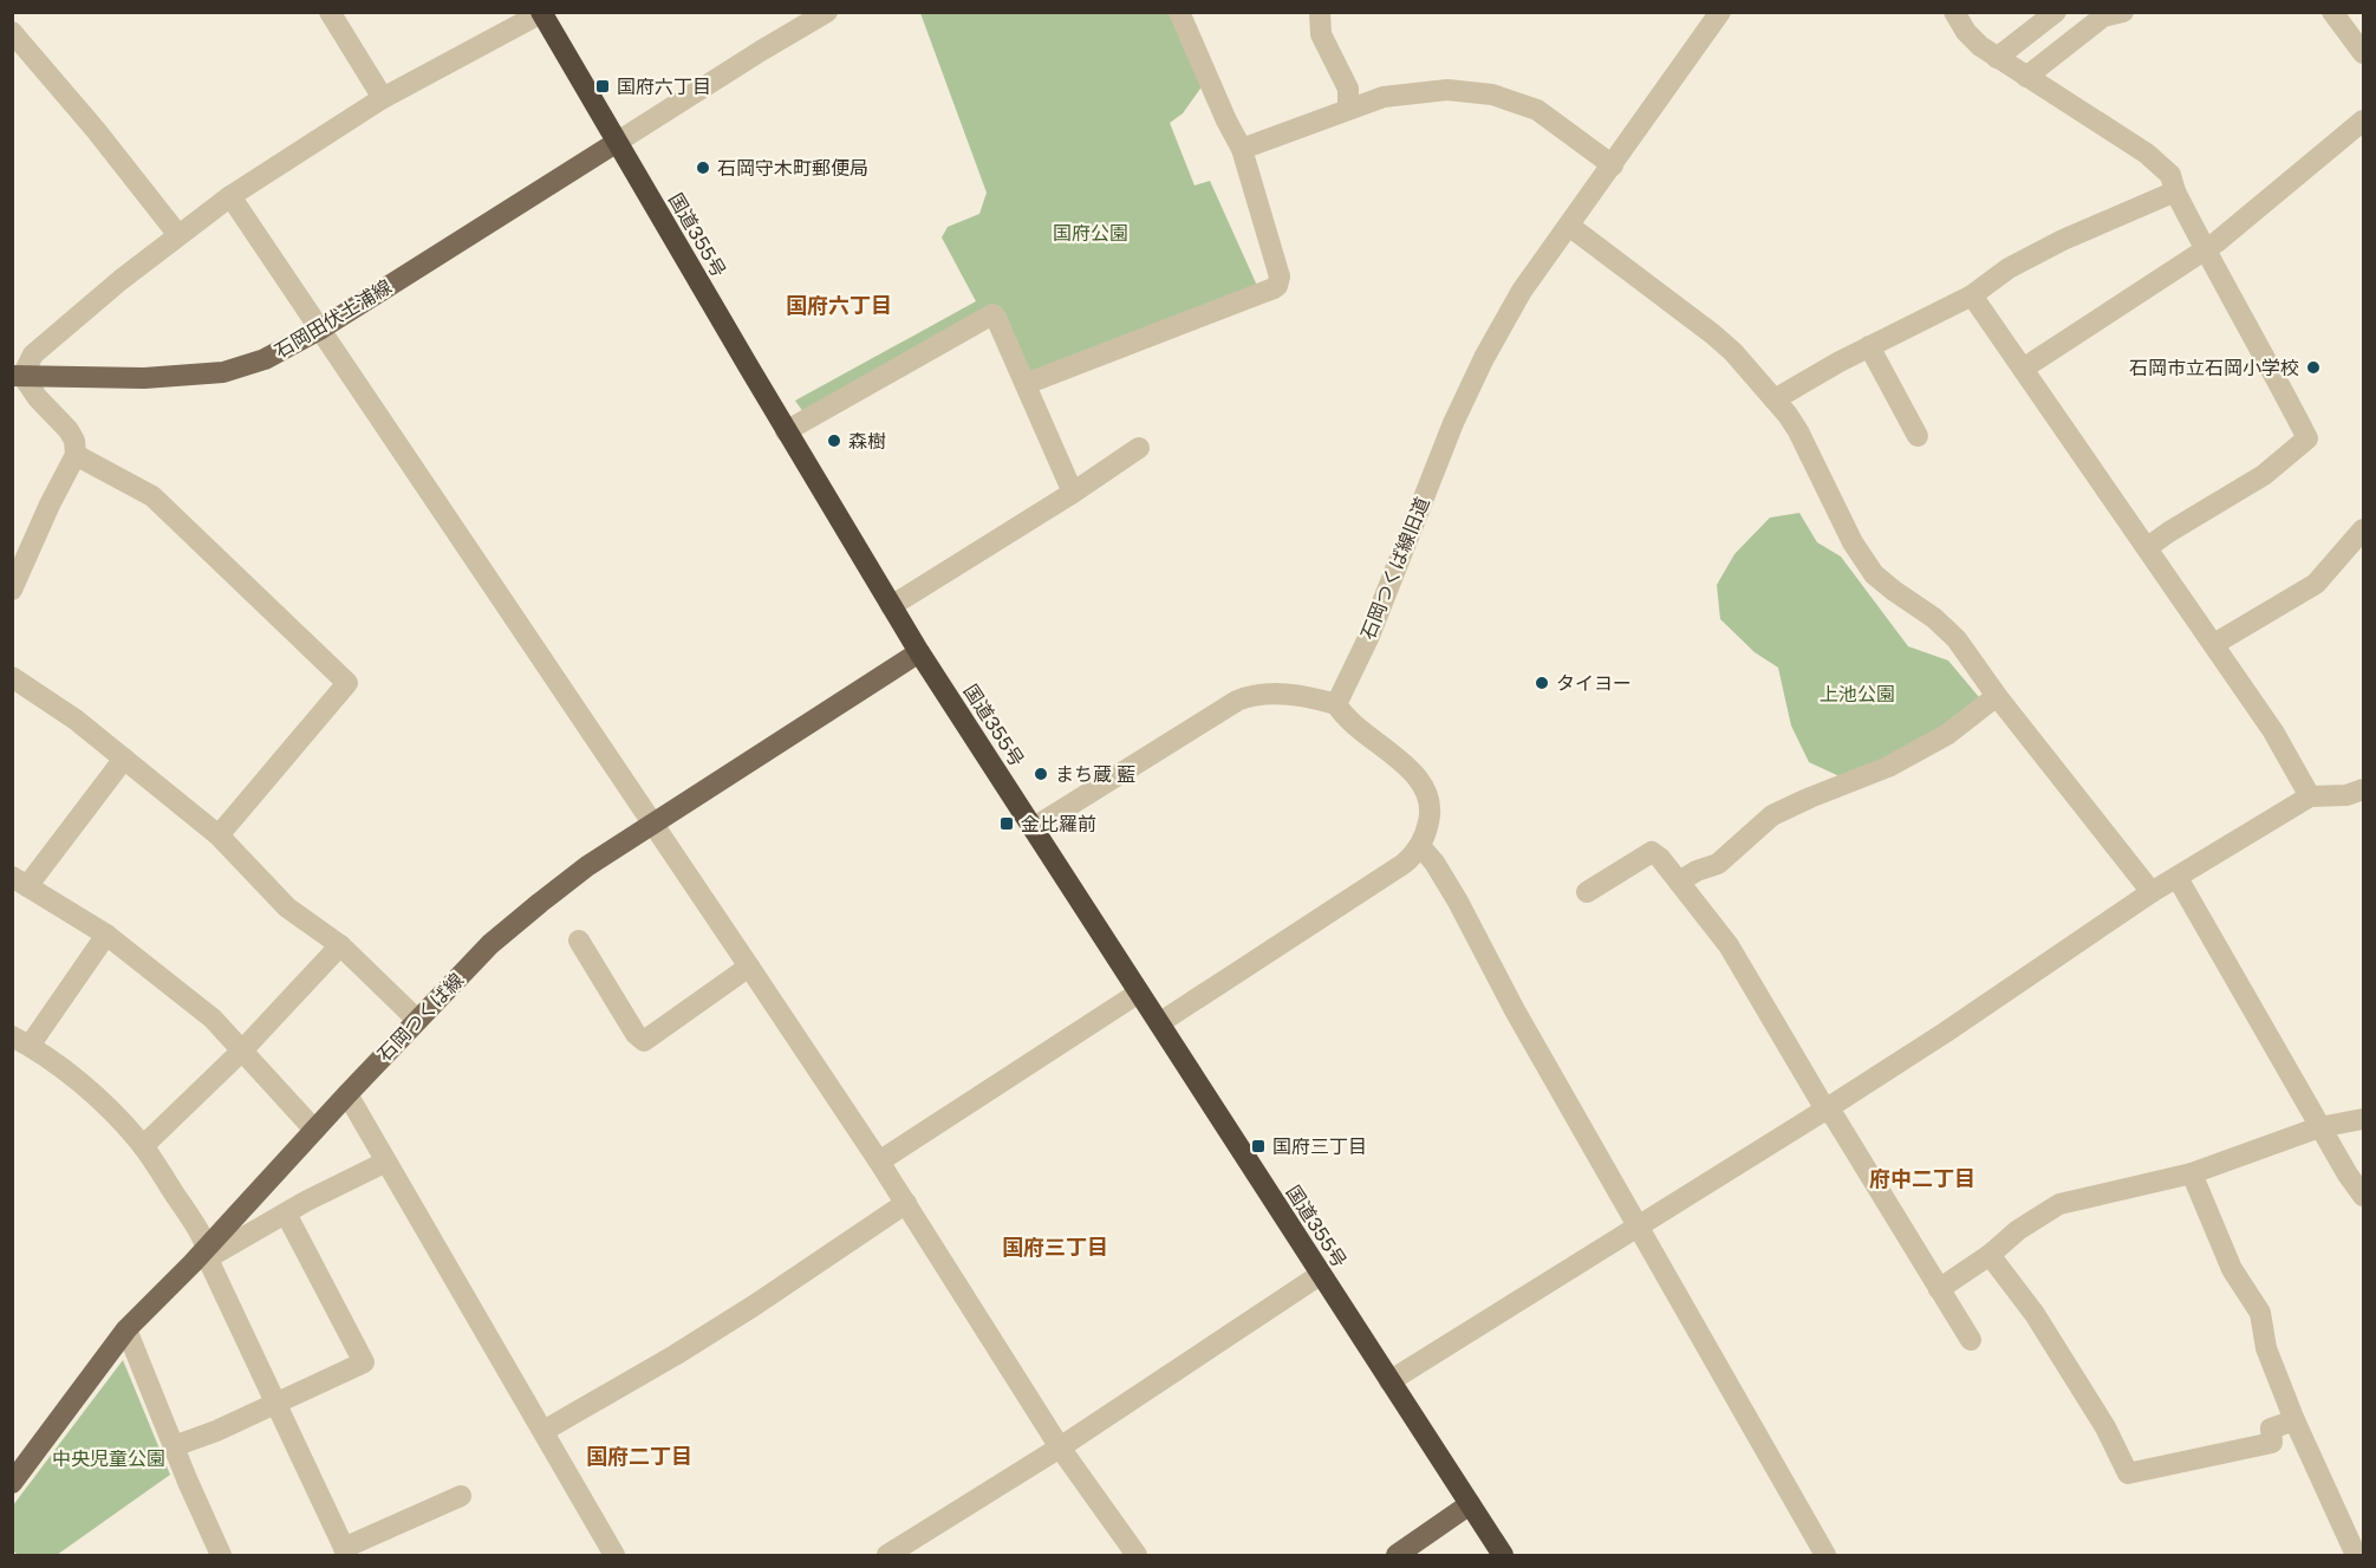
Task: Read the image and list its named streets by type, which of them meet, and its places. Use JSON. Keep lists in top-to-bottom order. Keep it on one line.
{"streets":{"highway":["国道355号"],"main road":["石岡田伏土浦線","石岡つくば線"],"street":["石岡つくば線旧道"]},"crossings":[["国道355号","石岡田伏土浦線"],["国道355号","石岡つくば線"]],"districts":["国府六丁目","府中二丁目","国府三丁目","国府二丁目"],"parks":["国府公園","上池公園","中央児童公園"],"places":{"transit":["国府六丁目","金比羅前","国府三丁目"],"other":["石岡守木町郵便局","石岡市立石岡小学校","森樹","タイヨー","まち蔵 藍"]}}
